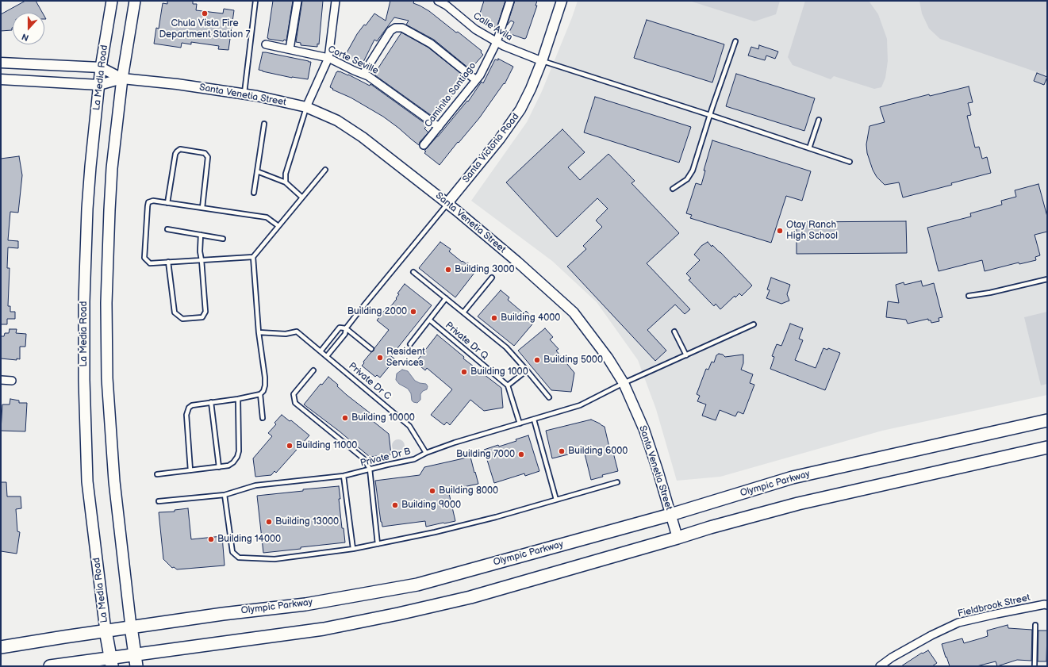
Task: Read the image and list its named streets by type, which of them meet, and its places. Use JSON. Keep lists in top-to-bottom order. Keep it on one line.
{"streets":{"main road":["La Media Road","Olympic Parkway"],"street":["Calle Avila","Corte Seville","Santa Venetia Street","Caminito Santiago","Santa Victoria Road","Fieldbrook Street"],"lane":["Private Dr Q","Private Dr C","Private Dr B"]},"crossings":[["Calle Avila","Caminito Santiago"],["Calle Avila","Santa Victoria Road"],["Corte Seville","Caminito Santiago"],["La Media Road","Santa Venetia Street"],["La Media Road","Olympic Parkway"],["Santa Venetia Street","Santa Victoria Road"],["Santa Venetia Street","Private Dr B"],["Santa Venetia Street","Olympic Parkway"],["Private Dr C","Private Dr B"]],"places":["Chula Vista Fire Department Station 7","Otay Ranch High School","Building 3000","Building 2000","Building 4000","Resident Services","Building 5000","Building 1000","Building 10000","Building 11000","Building 6000","Building 7000","Building 8000","Building 9000","Building 13000","Building 14000"],"north":"bottom"}
